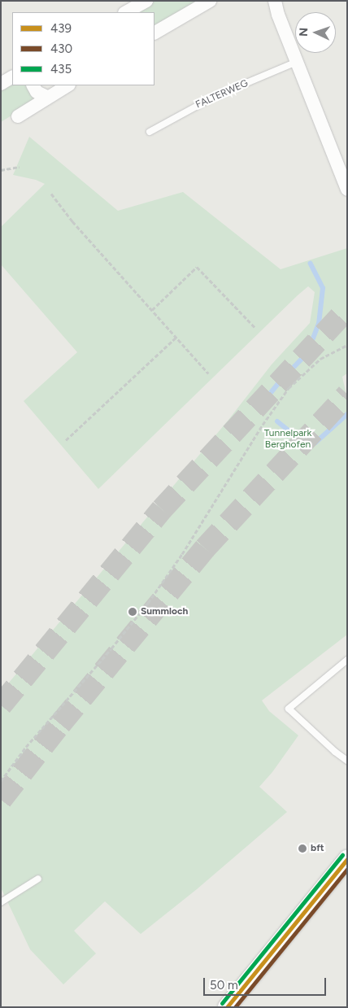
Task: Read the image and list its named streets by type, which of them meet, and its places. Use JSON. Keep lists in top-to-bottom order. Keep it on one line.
{"streets":{"lane":["FALTERWEG"]},"parks":["Tunnelpark Berghofen"],"places":["Summloch","bft"],"lines":["transit line 435","transit line 439","transit line 430"],"legend":["439","430","435"],"scale_bar":"50 m","north":"left"}
